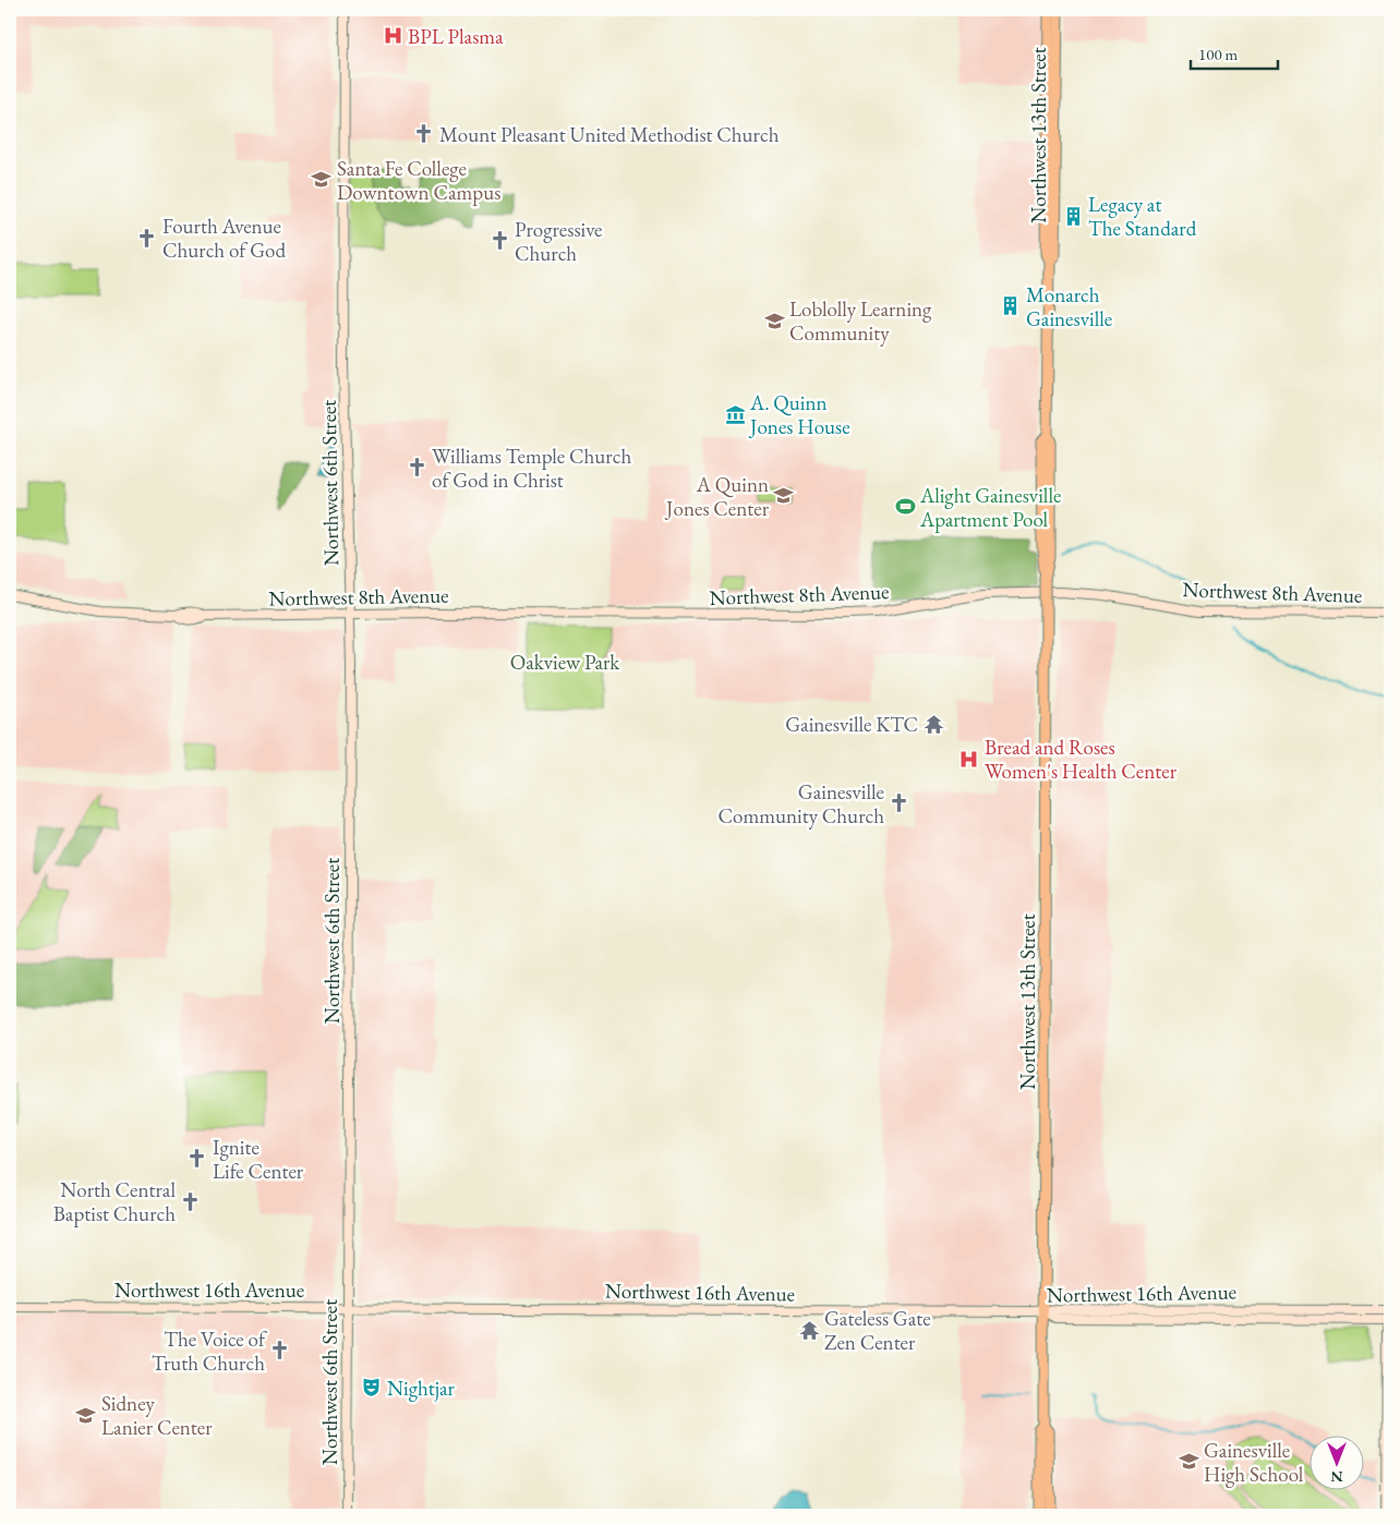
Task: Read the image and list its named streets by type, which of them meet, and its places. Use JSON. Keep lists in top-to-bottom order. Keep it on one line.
{"streets":{"main road":["Northwest 13th Street"],"street":["Northwest 6th Street","Northwest 8th Avenue","Northwest 16th Avenue"]},"crossings":[["Northwest 13th Street","Northwest 16th Avenue"],["Northwest 6th Street","Northwest 8th Avenue"],["Northwest 6th Street","Northwest 16th Avenue"]],"parks":["Oakview Park"],"places":{"hospital":["BPL Plasma","Bread and Roses Women's Health Center"],"church":["Mount Pleasant United Methodist Church","Fourth Avenue Church of God","Progressive Church","Williams Temple Church of God in Christ","Gainesville Community Church","Ignite Life Center","North Central Baptist Church","The Voice of Truth Church"],"school or university":["Santa Fe College Downtown Campus","Loblolly Learning Community","A Quinn Jones Center","Sidney Lanier Center","Gainesville High School"],"building":["Legacy at The Standard","Monarch Gainesville"],"museum":["A. Quinn Jones House"],"sports":["Alight Gainesville Apartment Pool"],"temple":["Gainesville KTC","Gateless Gate Zen Center"],"theatre":["Nightjar"]},"scale_bar":"100 m","north":"bottom"}
